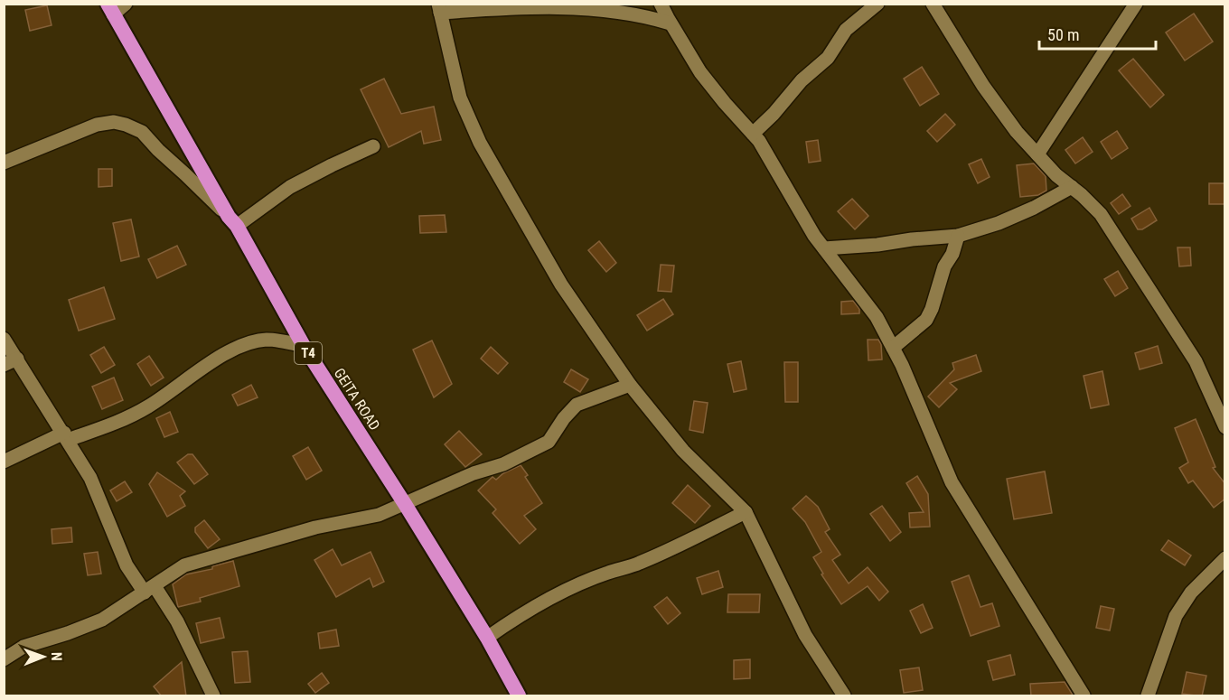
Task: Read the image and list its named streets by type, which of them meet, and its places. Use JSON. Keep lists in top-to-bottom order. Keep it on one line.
{"streets":{"highway":["T4","GEITA ROAD"]},"scale_bar":"50 m","north":"right"}
